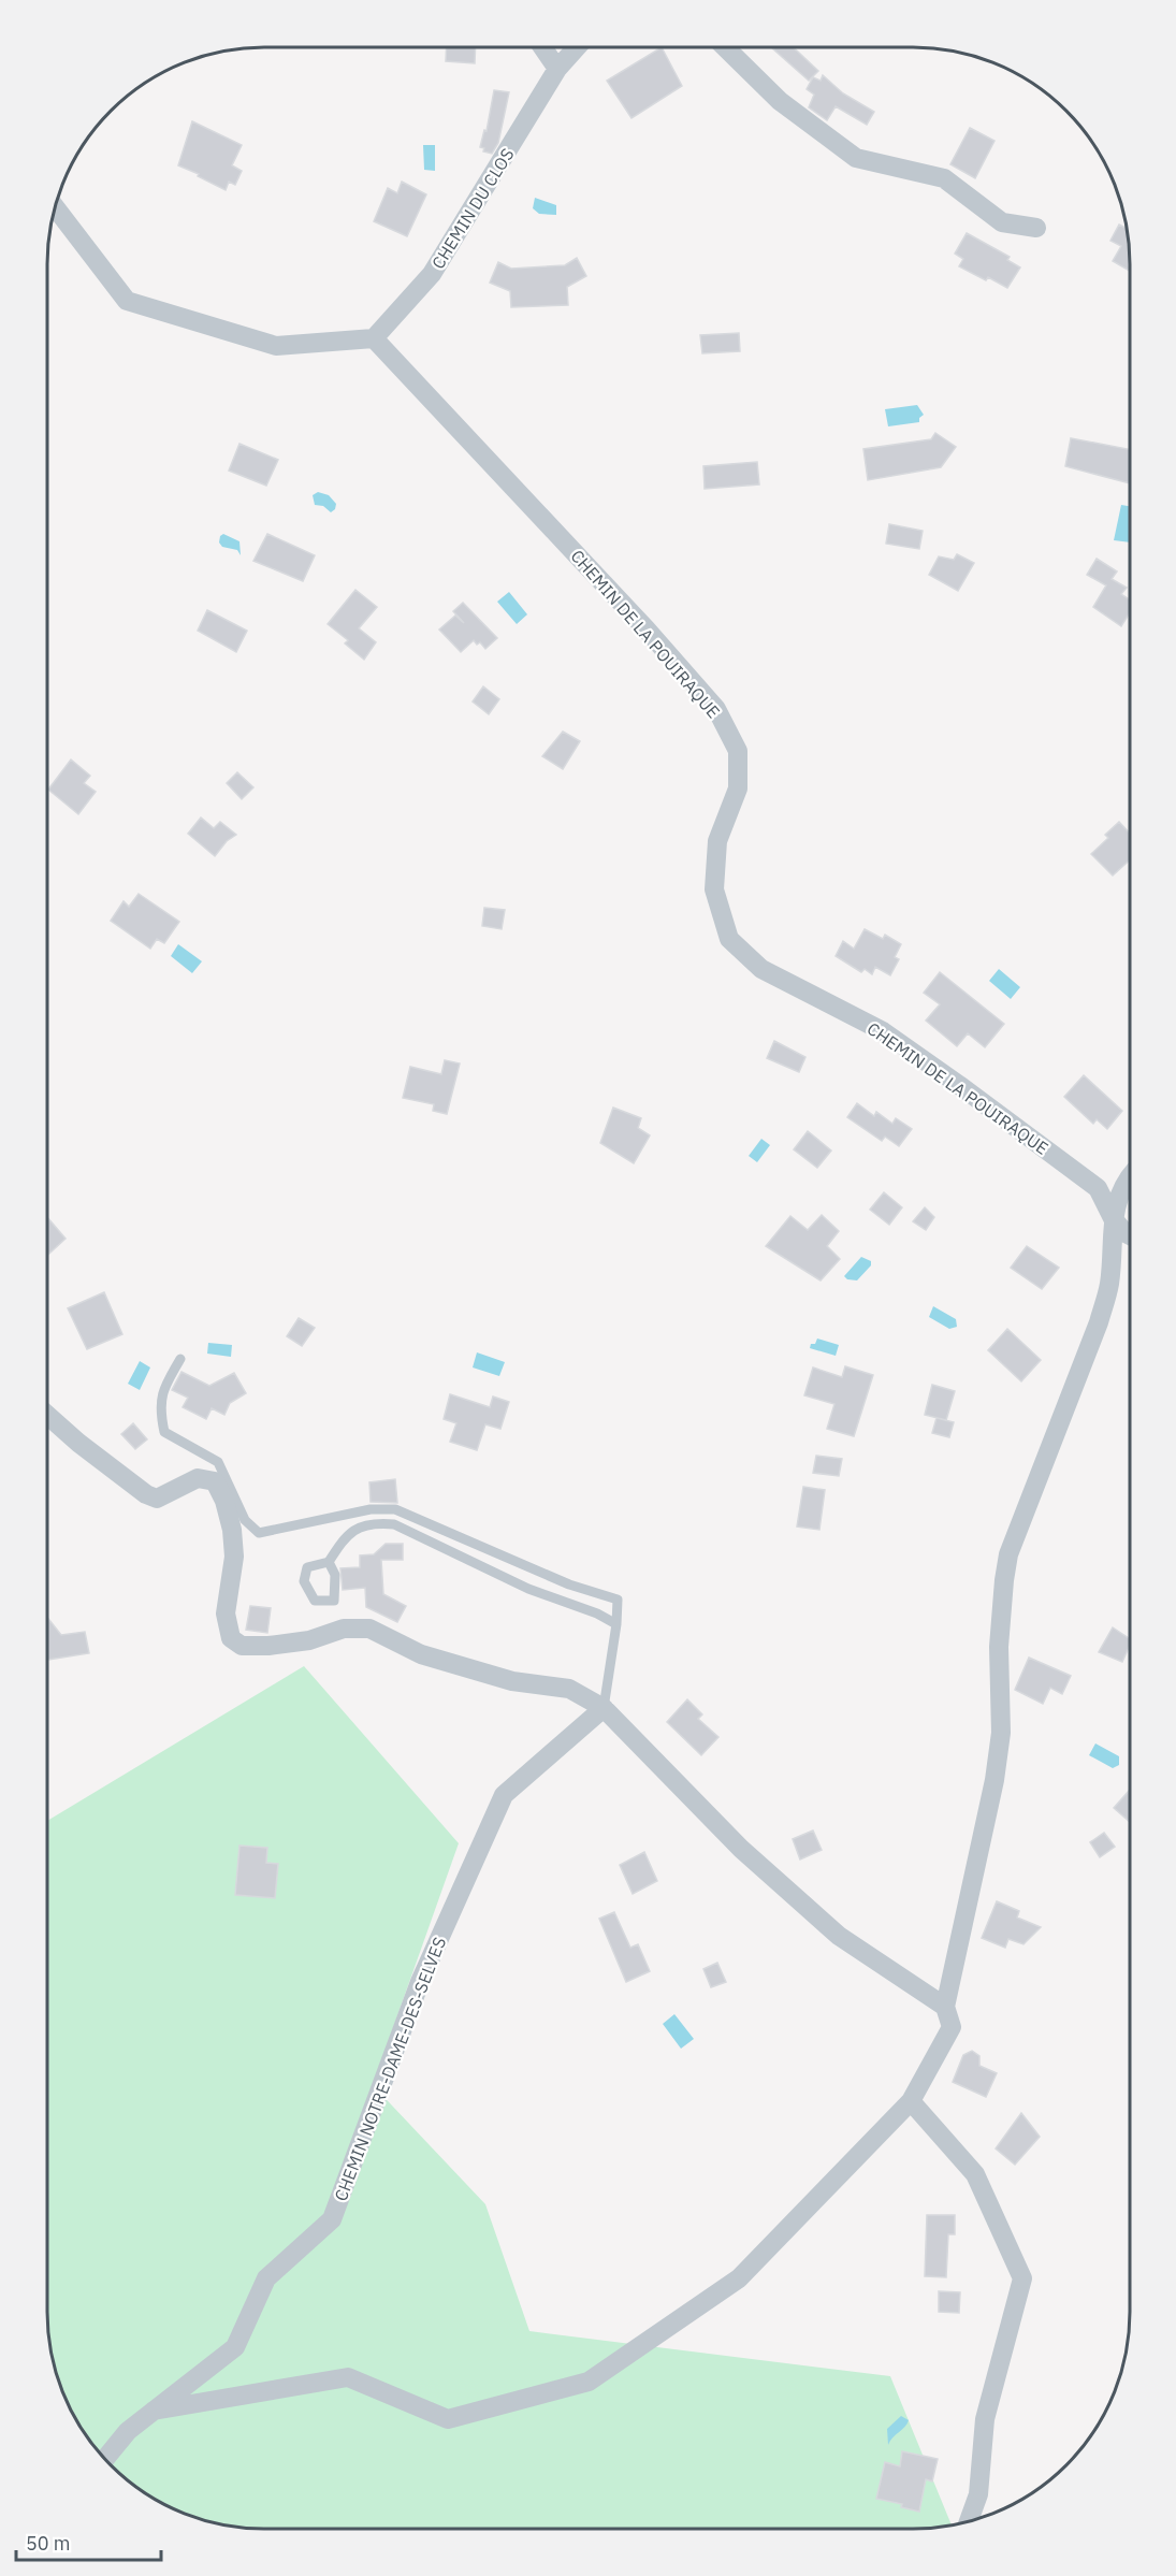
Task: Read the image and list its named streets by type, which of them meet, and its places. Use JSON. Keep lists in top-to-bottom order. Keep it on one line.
{"streets":{"street":["CHEMIN DU CLOS","CHEMIN DE LA POUIRAQUE","CHEMIN NOTRE-DAME-DES-SELVES"]},"crossings":[["CHEMIN DU CLOS","CHEMIN DE LA POUIRAQUE"],["CHEMIN DE LA POUIRAQUE","CHEMIN NOTRE-DAME-DES-SELVES"]],"scale_bar":"50 m"}
